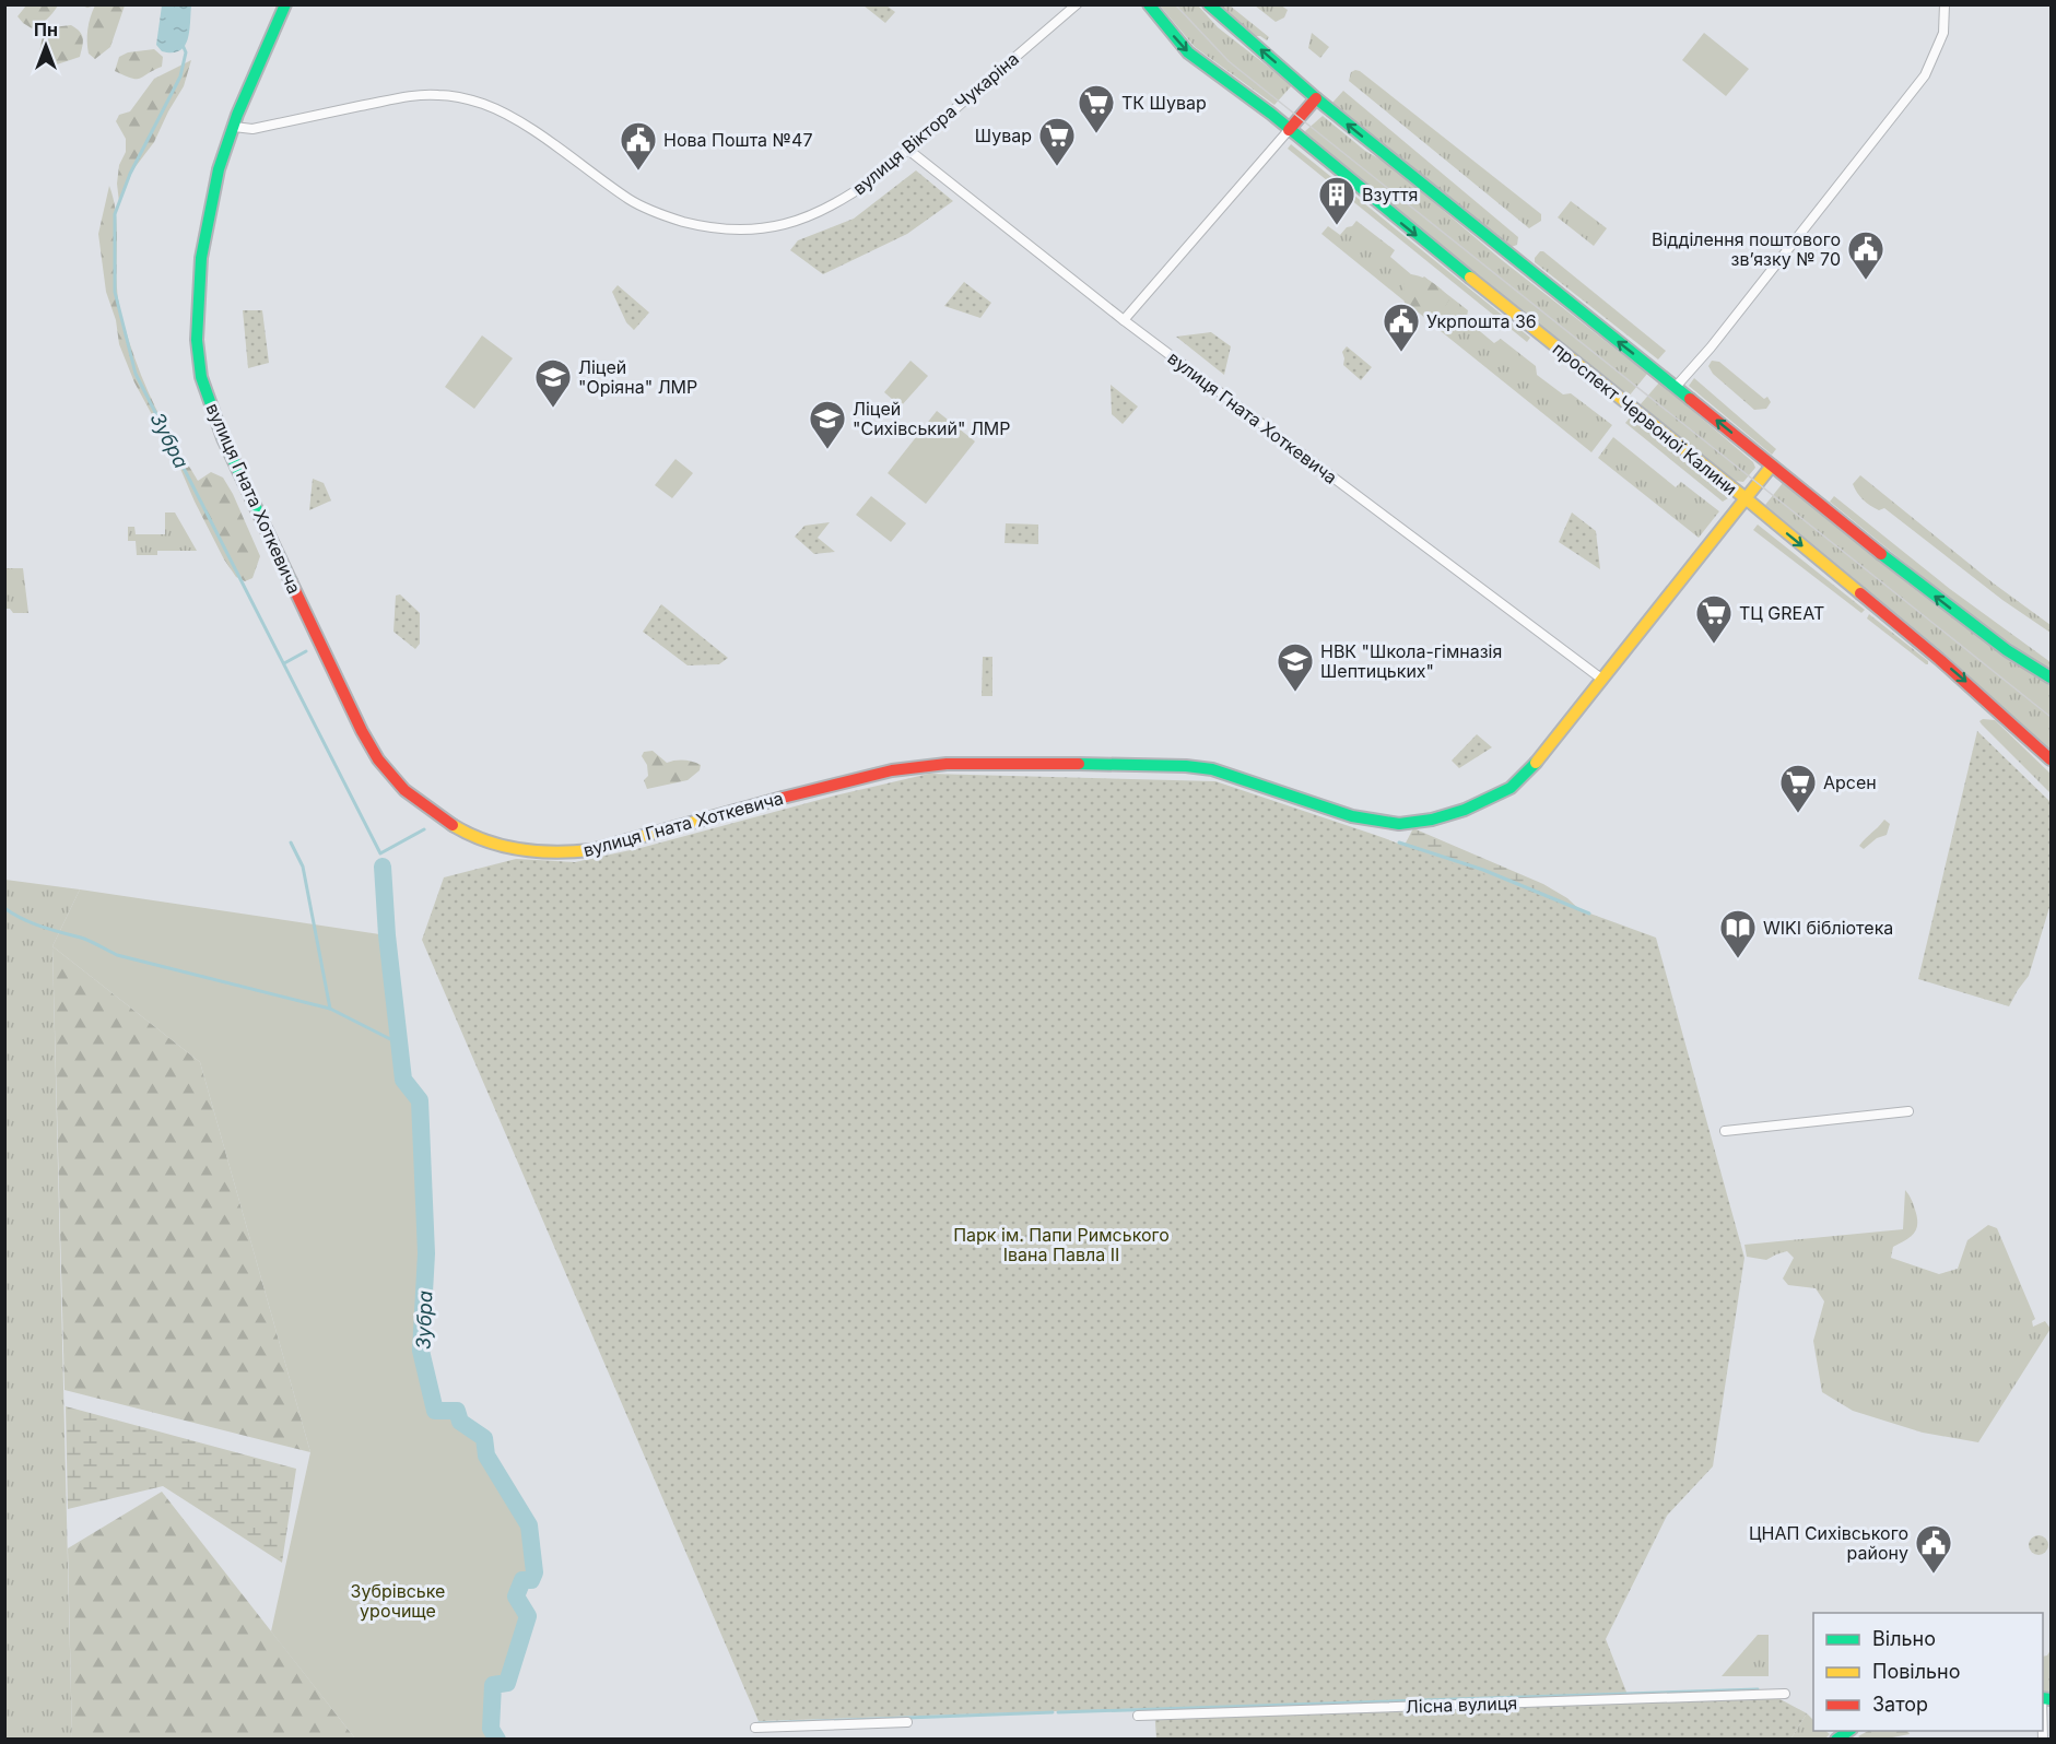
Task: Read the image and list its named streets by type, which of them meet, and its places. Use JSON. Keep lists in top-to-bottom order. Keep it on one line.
{"streets":{"street":["вулиця Віктора Чукаріна","вулиця Гната Хоткевича","проспект Червоної Калини","Лісна вулиця"]},"crossings":[["вулиця Віктора Чукаріна","вулиця Гната Хоткевича"],["вулиця Гната Хоткевича","проспект Червоної Калини"]],"water":["Зубра"],"parks":["Парк ім. Папи Римського Івана Павла ІІ","Зубрівське урочище"],"places":{"supermarket":["ТК Шувар","Шувар","ТЦ GREAT","Арсен"],"public building":["Нова Пошта №47","Відділення поштового зв’язку № 70","Укрпошта 36","ЦНАП Сихівського району"],"building":["Взуття"],"school or university":["Ліцей \"Оріяна\" ЛМР","Ліцей \"Сихівський\" ЛМР","НВК \"Школа-гімназія Шептицьких\""],"library":["WIKI бібліотека"]},"legend":["Вільно","Повільно","Затор"],"north":"top"}
